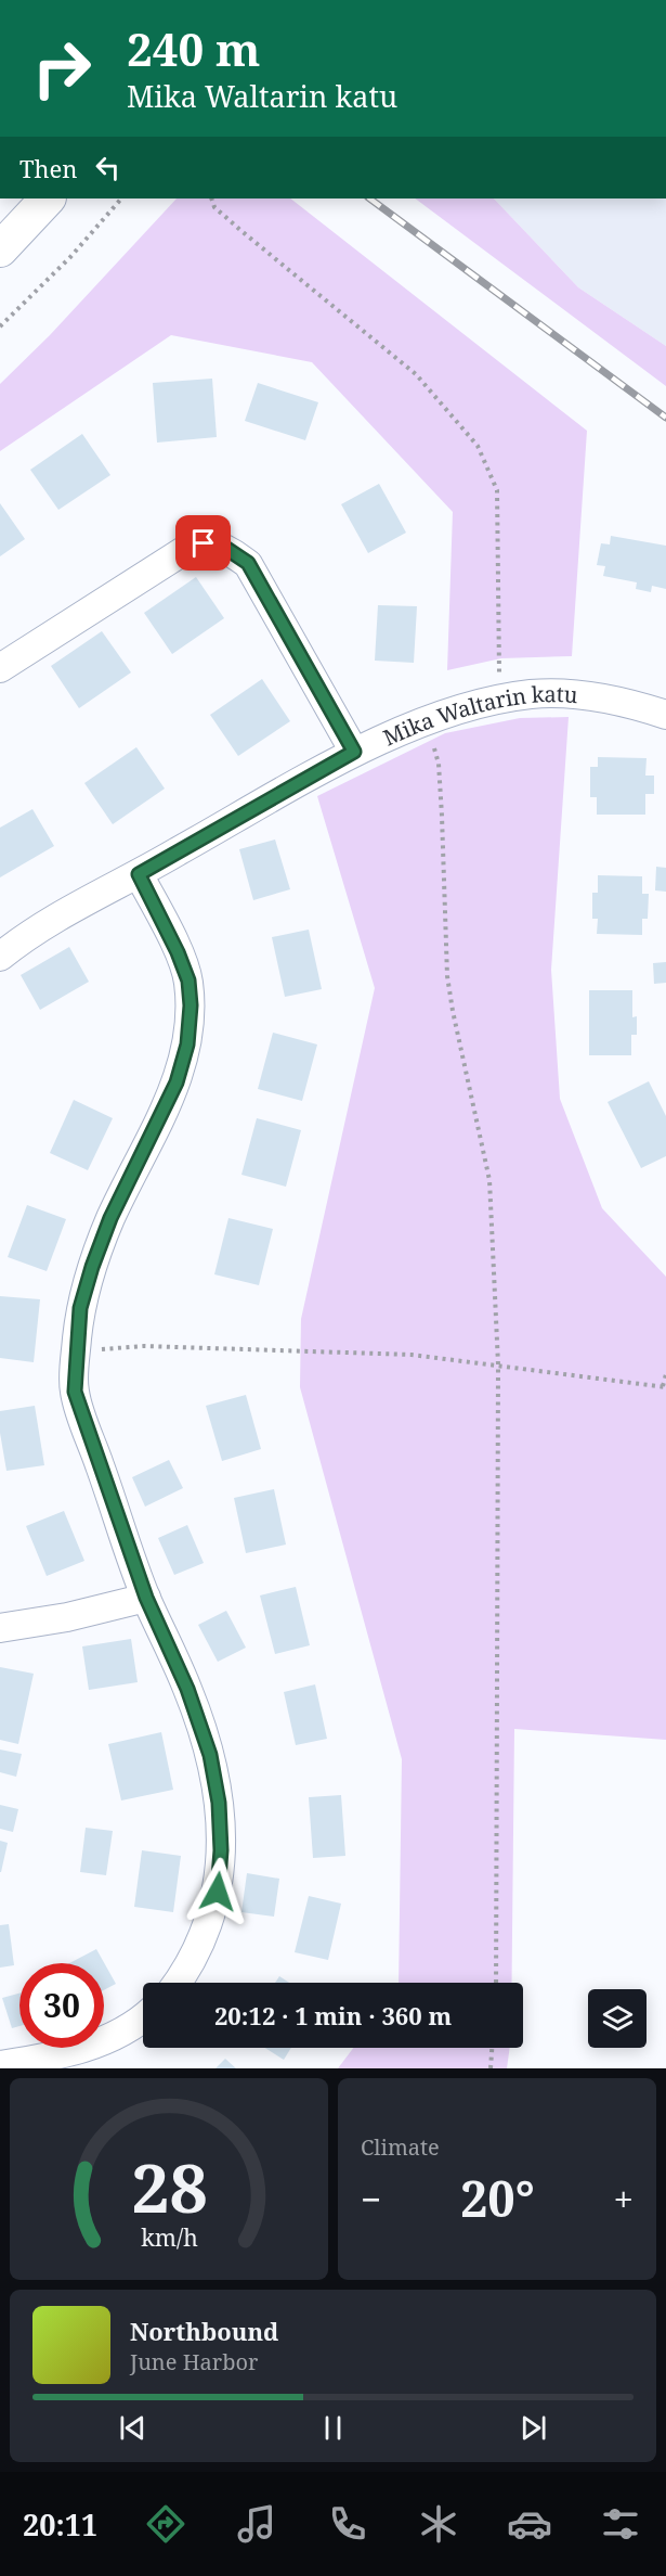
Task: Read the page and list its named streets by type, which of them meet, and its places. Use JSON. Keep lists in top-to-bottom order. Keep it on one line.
{"streets":{"street":["Mika Waltarin katu"]},"page":{"turn":["240 m","Mika Waltarin katu"],"then":"Then","limit":"30","trip":"20:12 · 1 min · 360 m","tile":"Climate","heat":["−","20°","+"],"song":["Northbound","June Harbor"],"tabs":"20:11","gauge":["28","km/h"]}}
